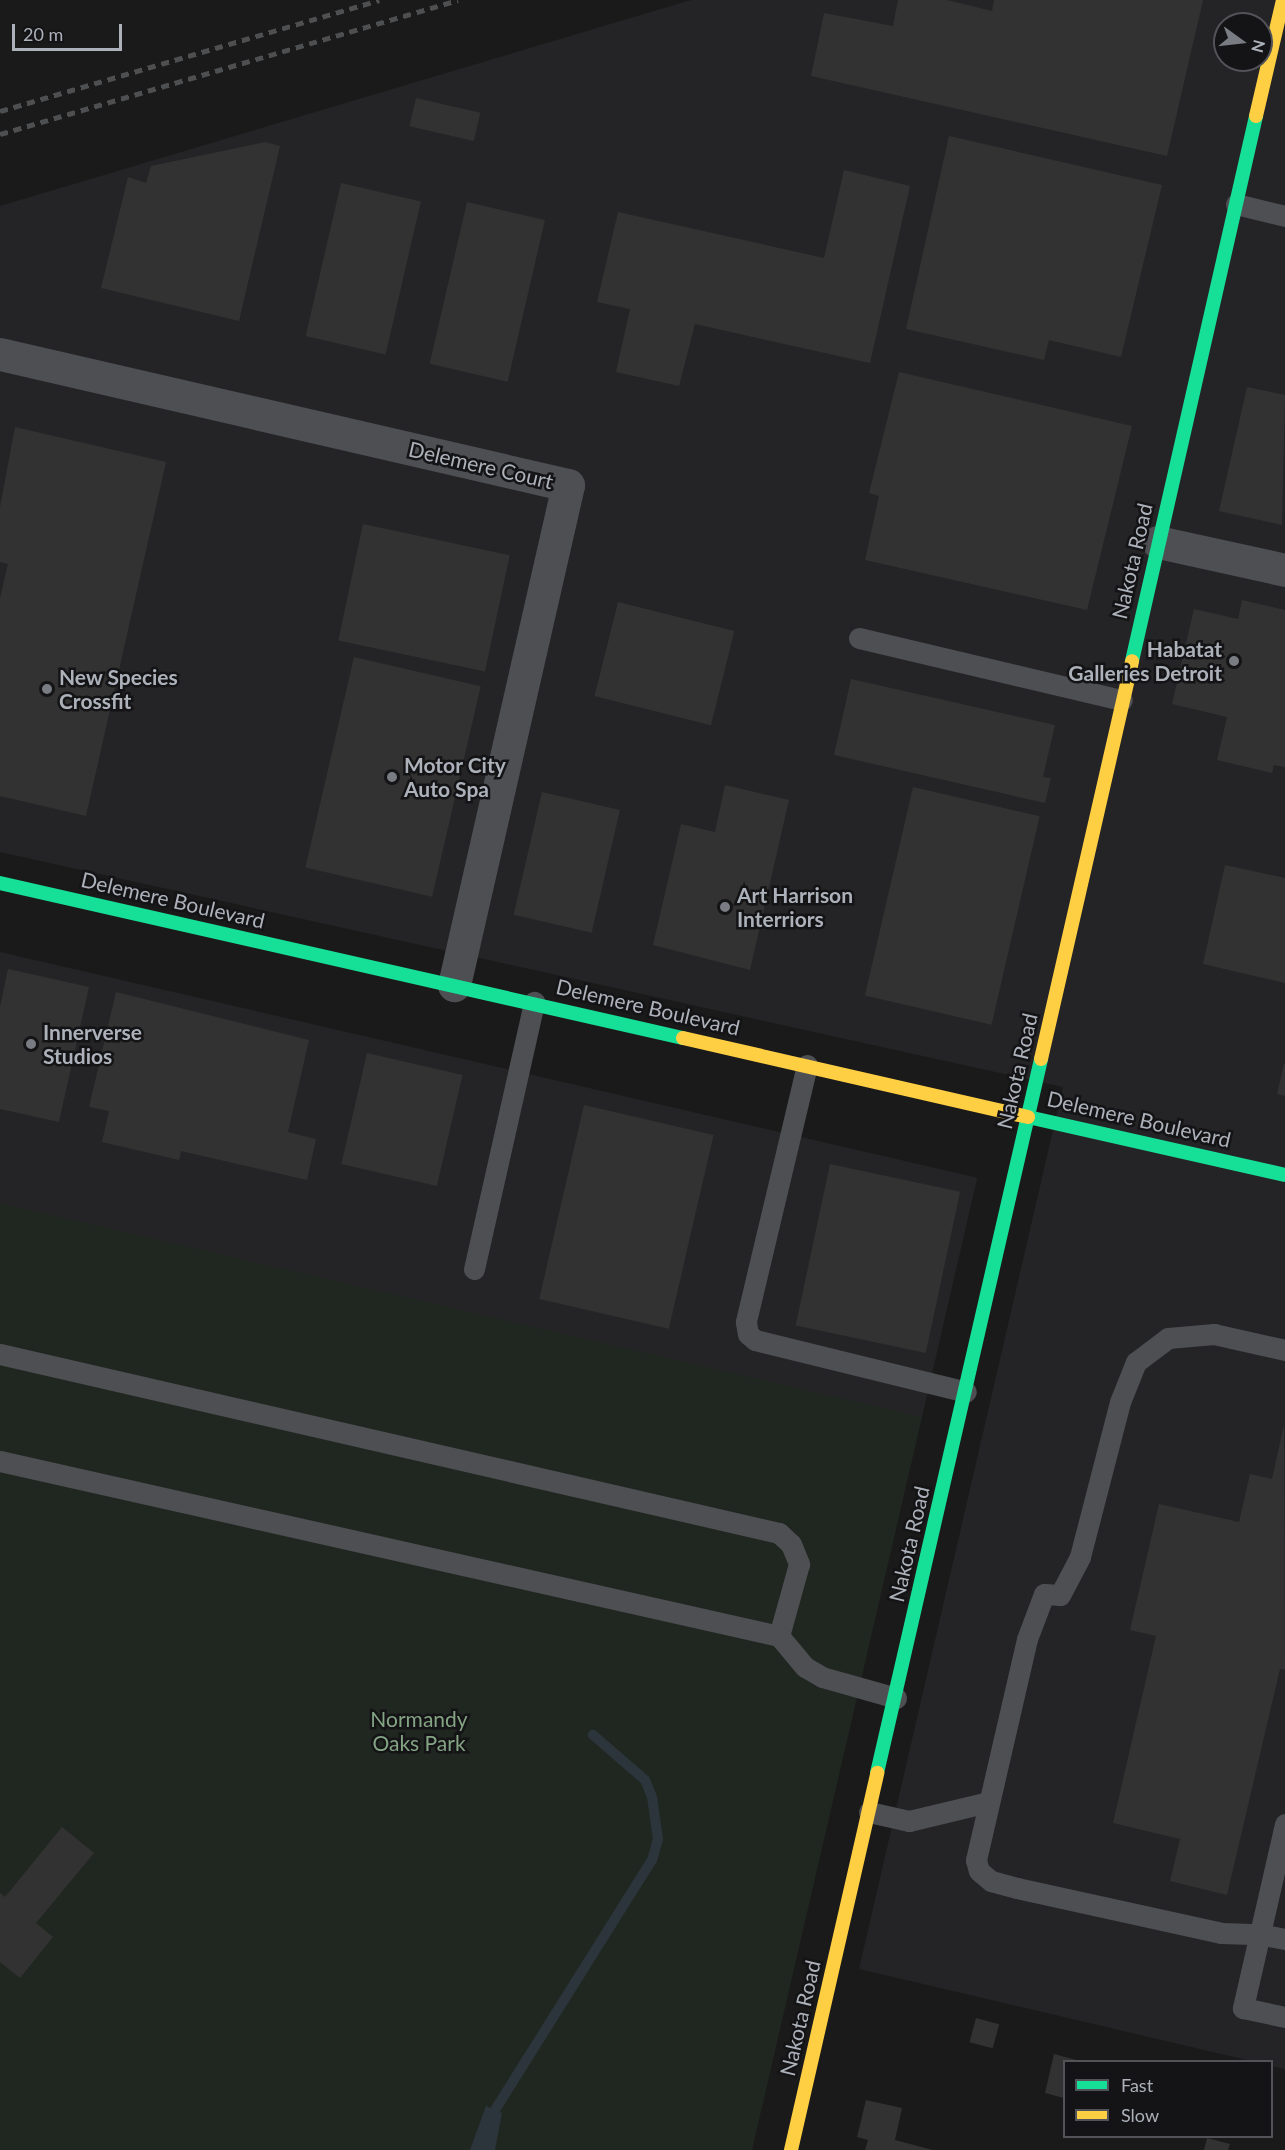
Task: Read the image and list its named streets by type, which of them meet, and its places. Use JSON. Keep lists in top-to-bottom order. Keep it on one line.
{"streets":{"street":["Delemere Court","Nakota Road","Delemere Boulevard"]},"crossings":[["Delemere Court","Delemere Boulevard"],["Nakota Road","Delemere Boulevard"]],"parks":["Normandy Oaks Park"],"places":["Habatat Galleries Detroit","New Species Crossfit","Motor City Auto Spa","Art Harrison Interriors","Innerverse Studios"],"legend":["Fast","Slow"],"scale_bar":"20 m","north":"right"}
